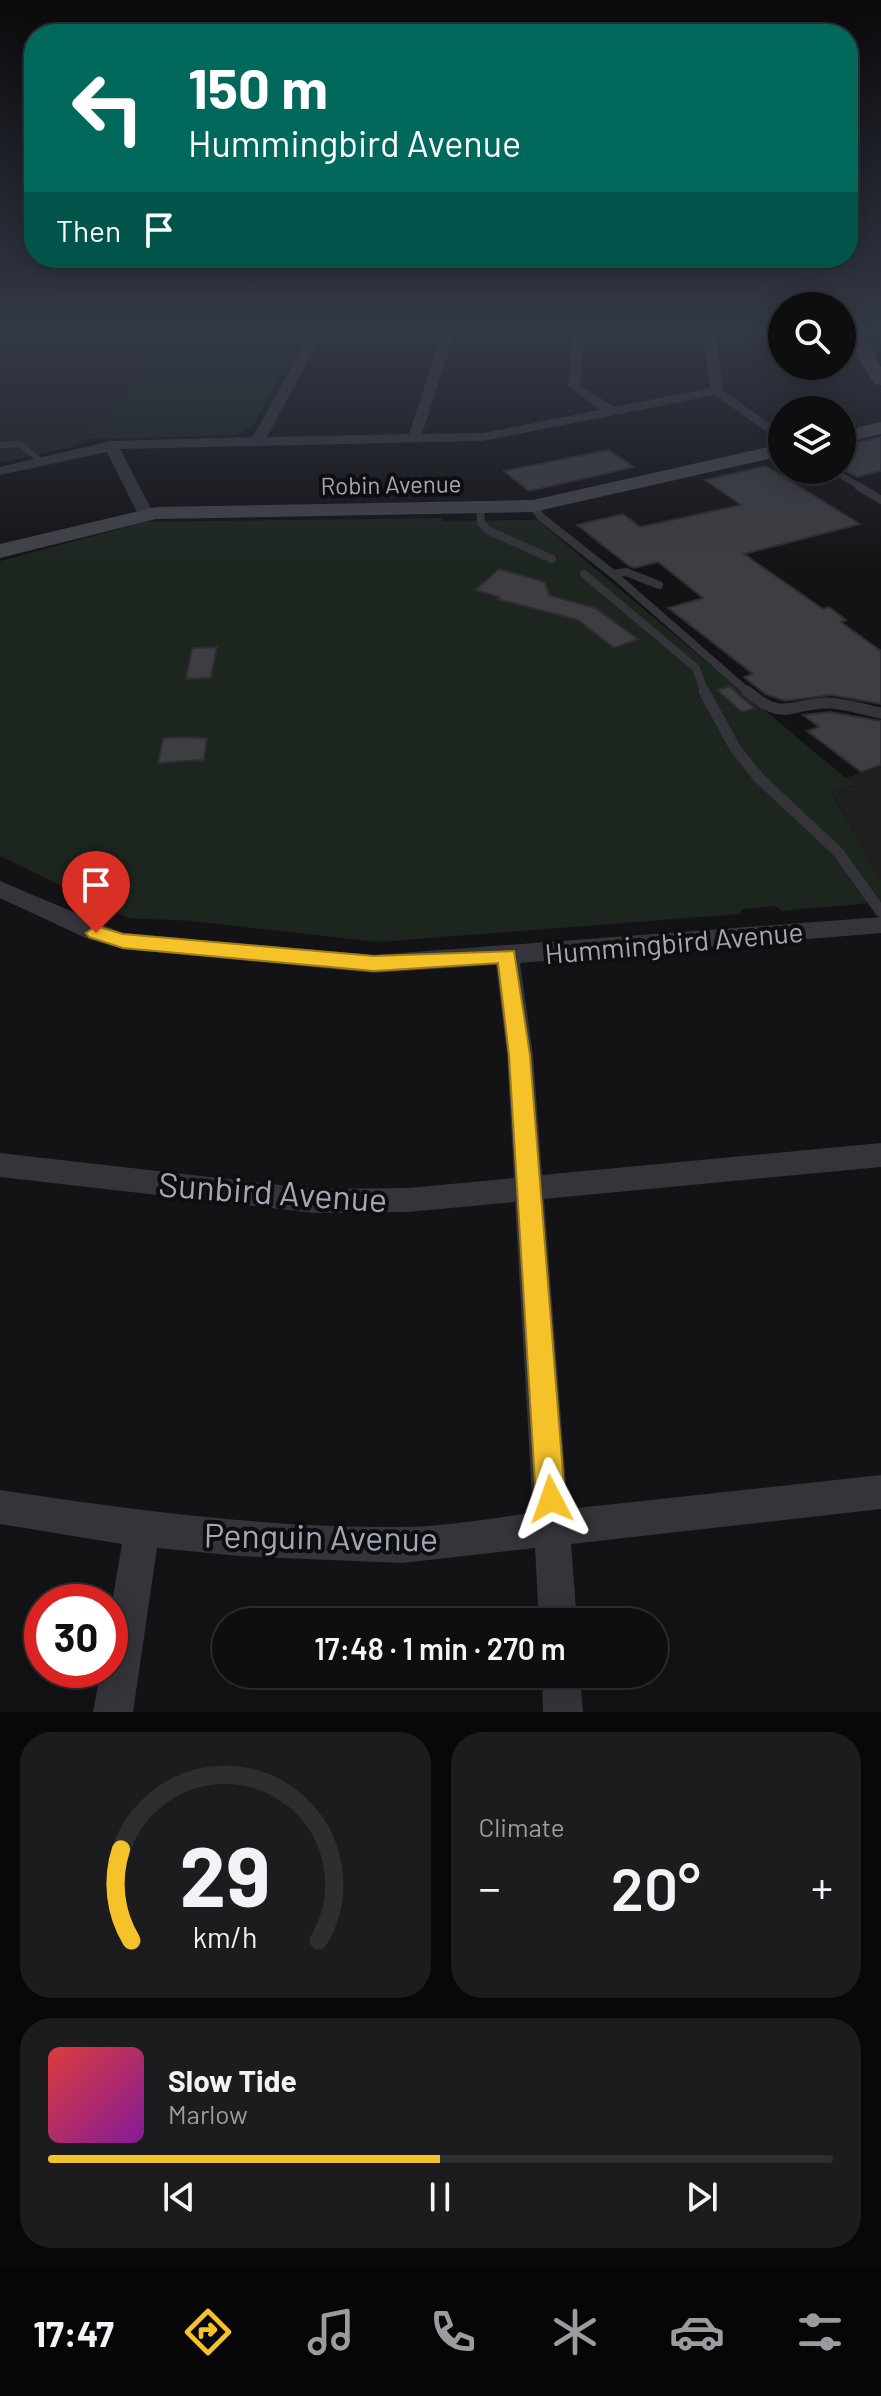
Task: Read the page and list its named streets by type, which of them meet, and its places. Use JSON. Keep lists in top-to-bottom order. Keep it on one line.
{"streets":{"street":["Robin Avenue","Hummingbird Avenue","Sunbird Avenue","Penguin Avenue"]},"page":{"turn":["150 m","Hummingbird Avenue"],"then":"Then","limit":"30","trip":"17:48 · 1 min · 270 m","tile":"Climate","heat":["−","20°","+"],"song":["Slow Tide","Marlow"],"tabs":"17:47","gauge":["29","km/h"]}}
